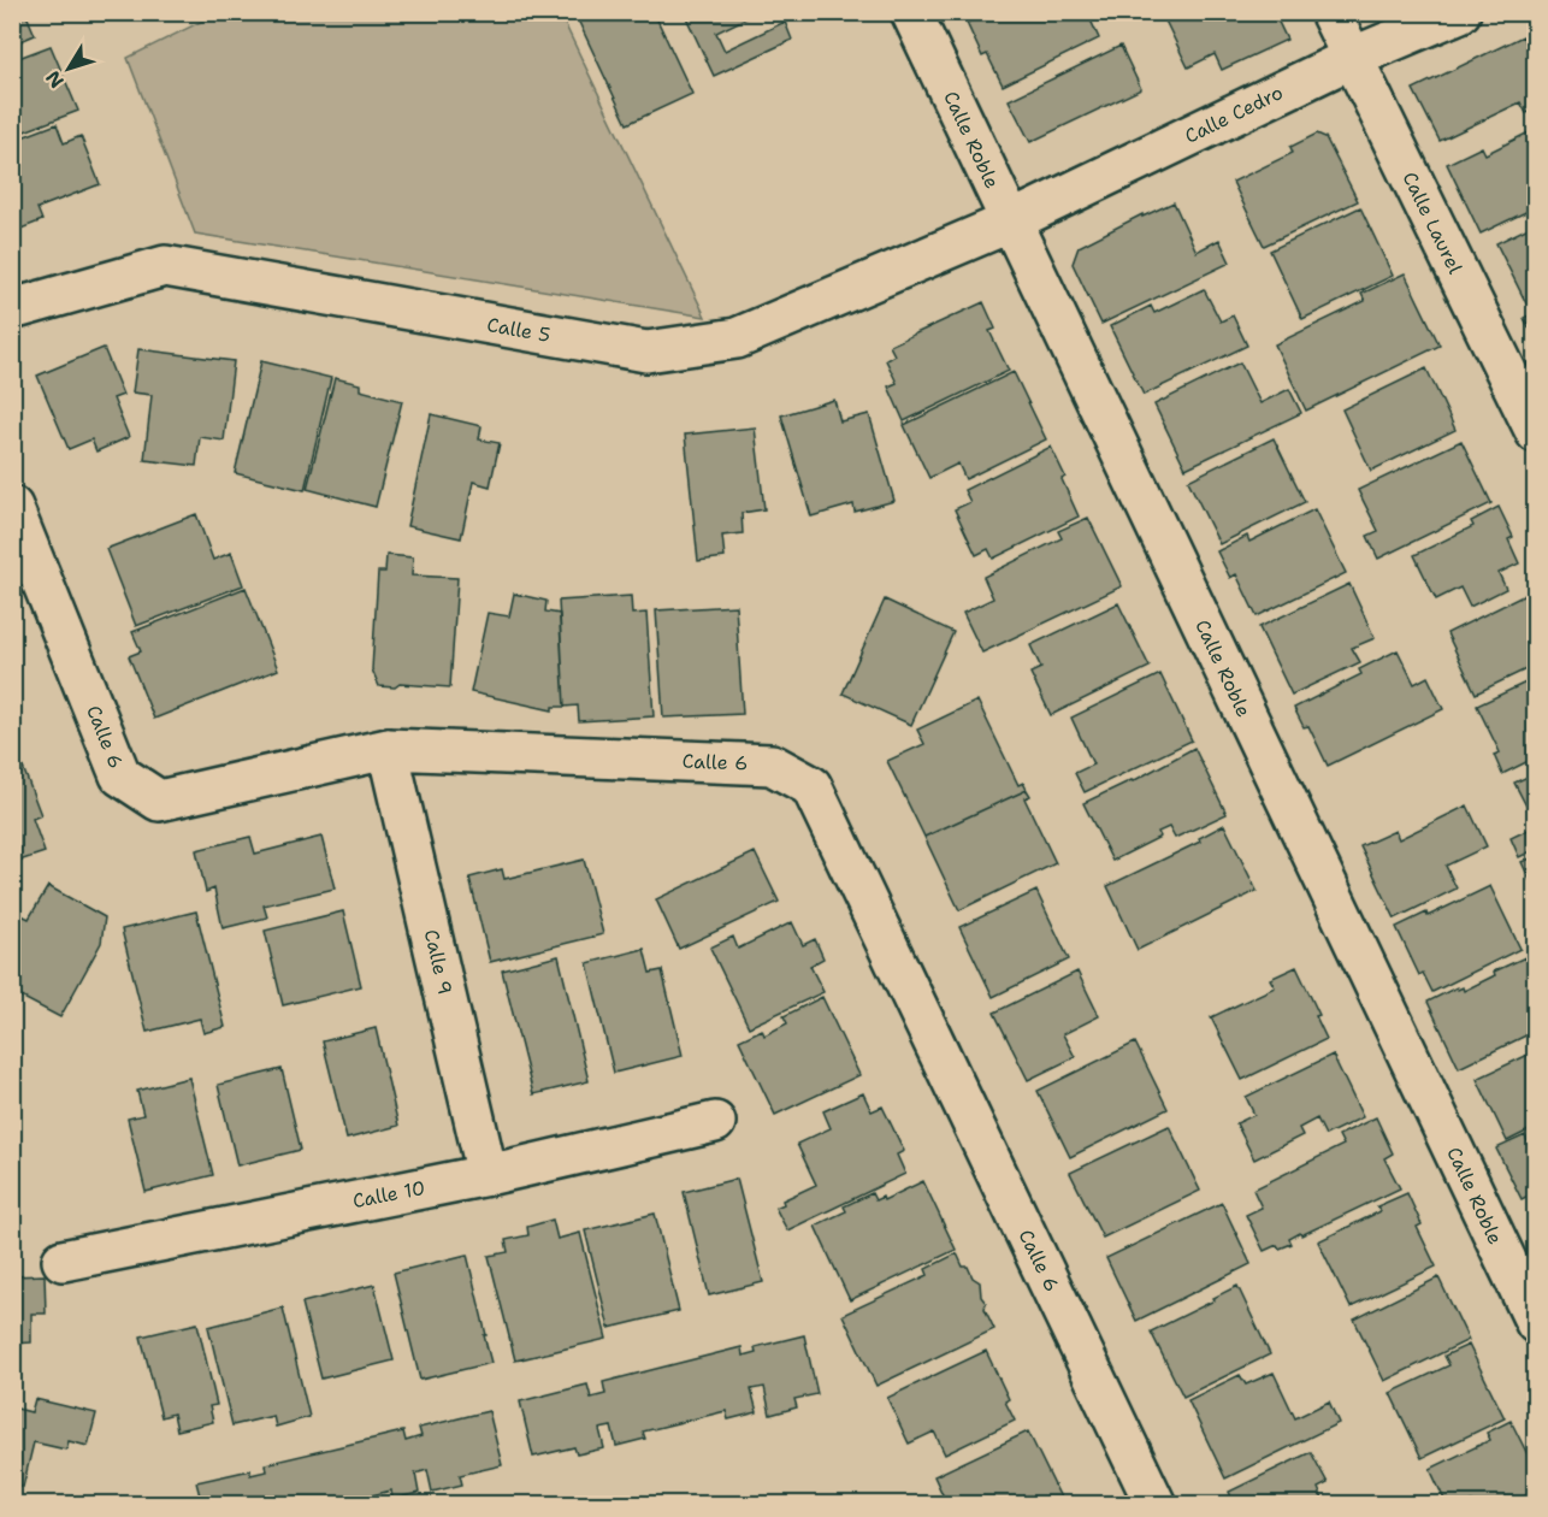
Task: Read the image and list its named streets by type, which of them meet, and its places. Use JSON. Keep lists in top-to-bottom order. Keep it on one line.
{"streets":{"street":["Calle Cedro","Calle Roble","Calle Laurel","Calle 5","Calle 6","Calle 9","Calle 10"]},"crossings":[["Calle Cedro","Calle Roble"],["Calle Cedro","Calle Laurel"],["Calle Cedro","Calle 5"],["Calle Roble","Calle 5"],["Calle 6","Calle 9"],["Calle 9","Calle 10"]],"north":"bottom left"}
